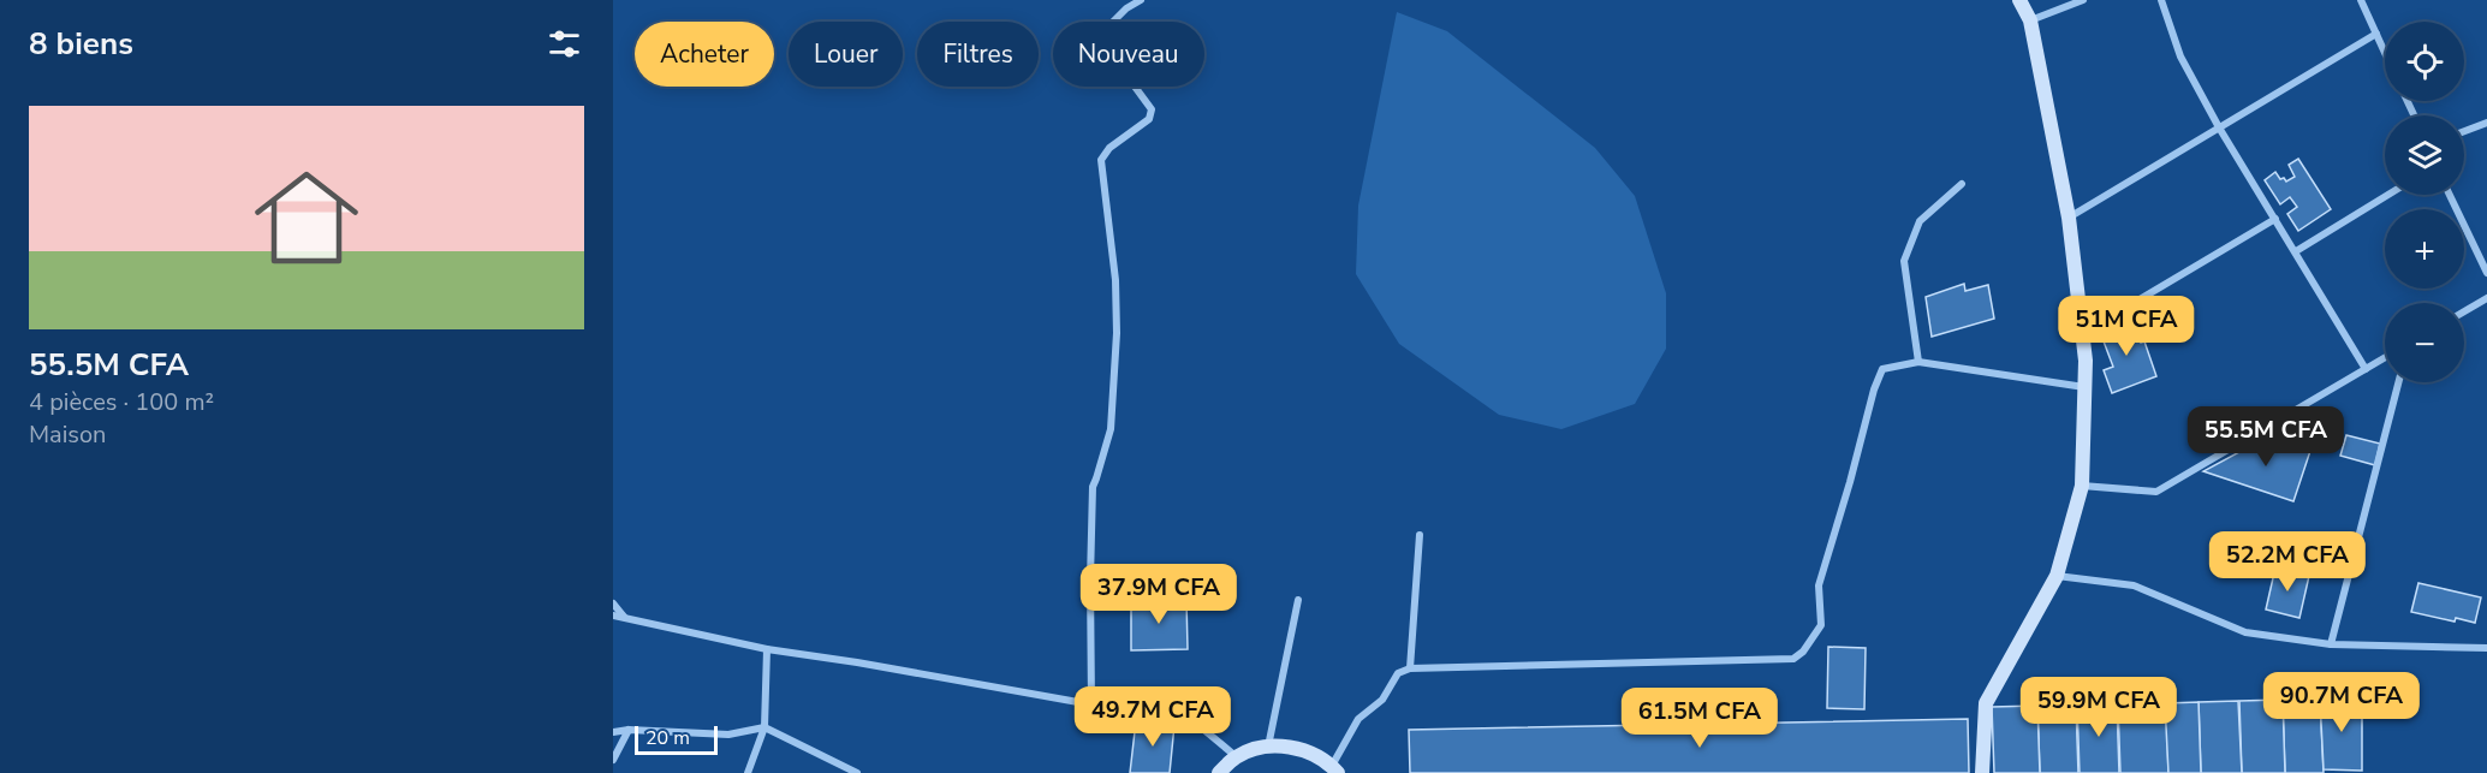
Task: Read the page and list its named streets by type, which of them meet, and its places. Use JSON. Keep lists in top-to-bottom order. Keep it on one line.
{"scale_bar":"20 m","page":{"heading":"8 biens","map_buttons":["+","−"],"chip":["Acheter","Louer","Filtres","Nouveau"],"list":[{"name":"55.5M CFA","note":"4 pièces · 100 m² · Maison"}],"price":["51M CFA","55.5M CFA","52.2M CFA","37.9M CFA","90.7M CFA","59.9M CFA","49.7M CFA","61.5M CFA"],"scale":"20 m"}}
